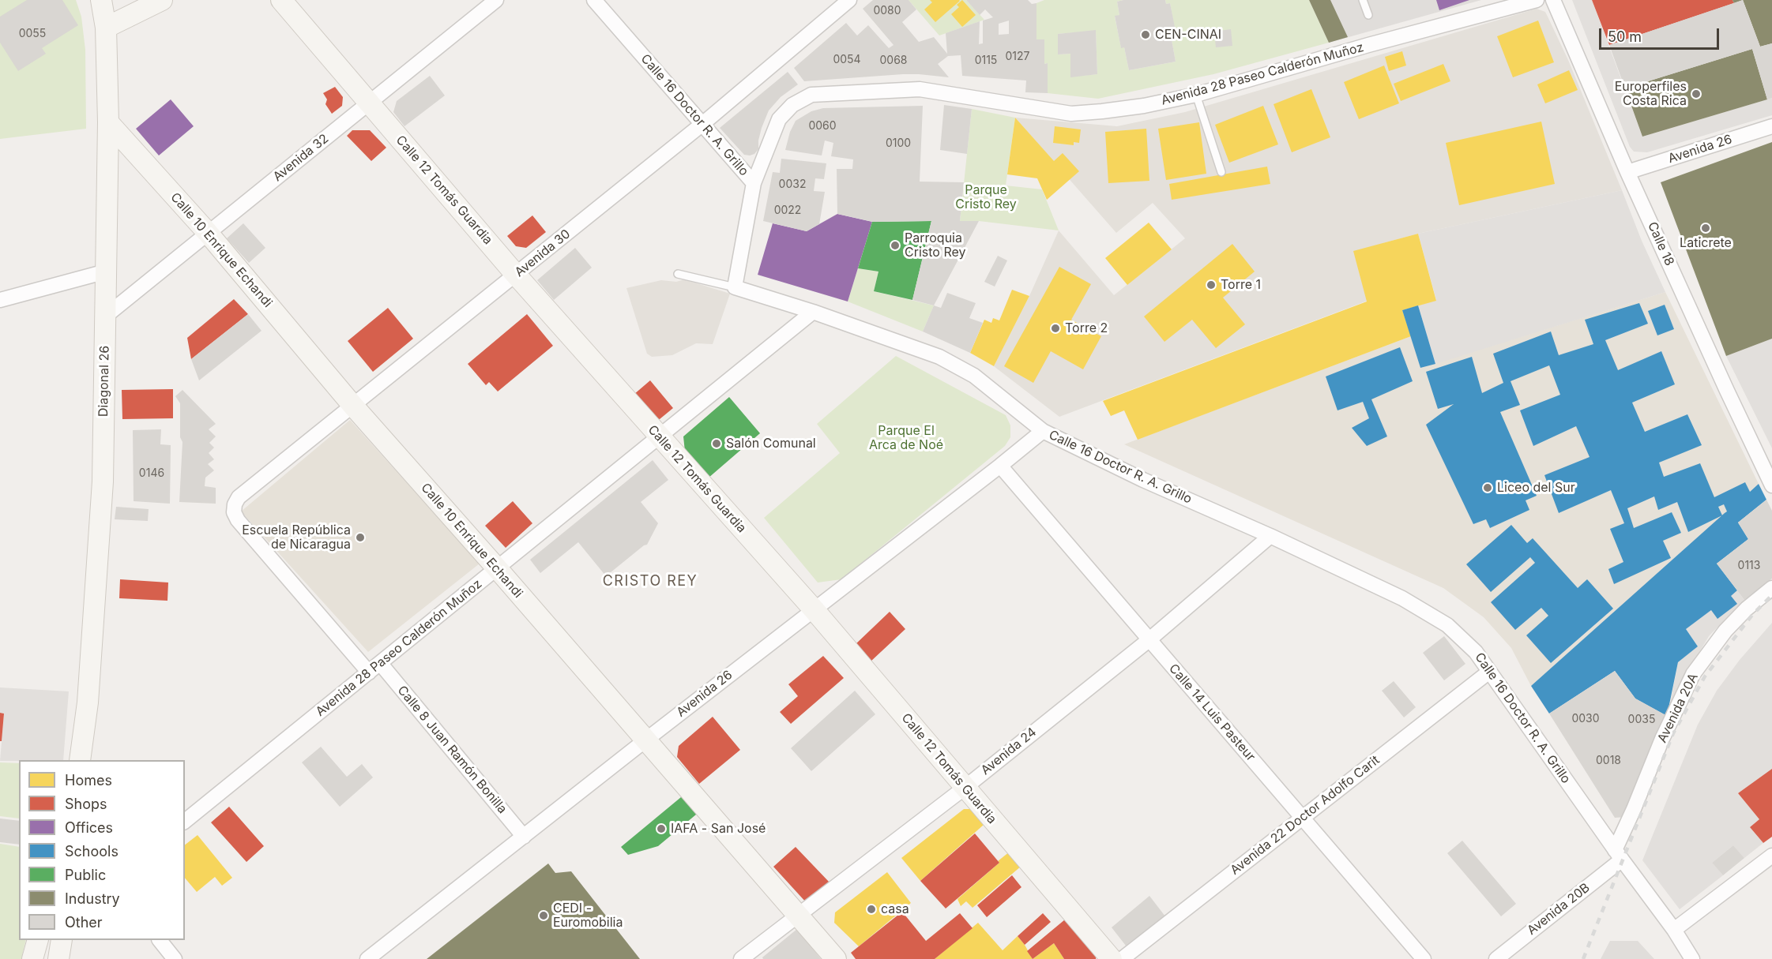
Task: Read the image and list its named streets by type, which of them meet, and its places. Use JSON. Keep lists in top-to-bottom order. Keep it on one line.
{"streets":{"street":["Avenida 28 Paseo Calderón Muñoz","Calle 16 Doctor R. A. Grillo","Avenida 26","Avenida 32","Calle 12 Tomás Guardia","Calle 18","Calle 10 Enrique Echandi","Avenida 30","Diagonal 26","Avenida 20A","Calle 14 Luis Pasteur","Calle 8 Juan Ramón Bonilla","Avenida 24","Avenida 22 Doctor Adolfo Carit","Avenida 20B"]},"crossings":[["Avenida 28 Paseo Calderón Muñoz","Calle 16 Doctor R. A. Grillo"],["Avenida 28 Paseo Calderón Muñoz","Calle 12 Tomás Guardia"],["Avenida 28 Paseo Calderón Muñoz","Calle 10 Enrique Echandi"],["Avenida 28 Paseo Calderón Muñoz","Avenida 30"],["Avenida 28 Paseo Calderón Muñoz","Calle 8 Juan Ramón Bonilla"],["Calle 16 Doctor R. A. Grillo","Avenida 26"],["Calle 16 Doctor R. A. Grillo","Avenida 30"],["Calle 16 Doctor R. A. Grillo","Avenida 20A"],["Calle 16 Doctor R. A. Grillo","Avenida 24"],["Calle 16 Doctor R. A. Grillo","Avenida 22 Doctor Adolfo Carit"],["Calle 16 Doctor R. A. Grillo","Avenida 20B"],["Avenida 26","Calle 12 Tomás Guardia"],["Avenida 26","Calle 18"],["Avenida 26","Calle 10 Enrique Echandi"],["Avenida 26","Calle 14 Luis Pasteur"],["Avenida 26","Calle 8 Juan Ramón Bonilla"],["Avenida 32","Calle 12 Tomás Guardia"],["Avenida 32","Calle 10 Enrique Echandi"],["Avenida 32","Diagonal 26"],["Calle 12 Tomás Guardia","Avenida 30"],["Calle 12 Tomás Guardia","Avenida 24"],["Calle 10 Enrique Echandi","Avenida 30"],["Calle 10 Enrique Echandi","Diagonal 26"],["Calle 10 Enrique Echandi","Avenida 24"],["Avenida 20A","Avenida 20B"],["Calle 14 Luis Pasteur","Avenida 24"],["Calle 14 Luis Pasteur","Avenida 22 Doctor Adolfo Carit"]],"districts":["CRISTO REY"],"parks":["Parque Cristo Rey","Parque El Arca de Noé"],"places":["CEN-CINAI","Europerfiles Costa Rica","Laticrete","Parroquia Cristo Rey","Torre 1","Torre 2","Salón Comunal","Liceo del Sur","Escuela República de Nicaragua","IAFA - San José","casa","CEDI - Euromobilia"],"house_numbers":["0080","0055","0127","0054","0068","0115","0060","0100","0032","0022","0146","0113","0030","0035","0018"],"legend":["Homes","Shops","Offices","Schools","Public","Industry","Other"],"scale_bar":"50 m"}
